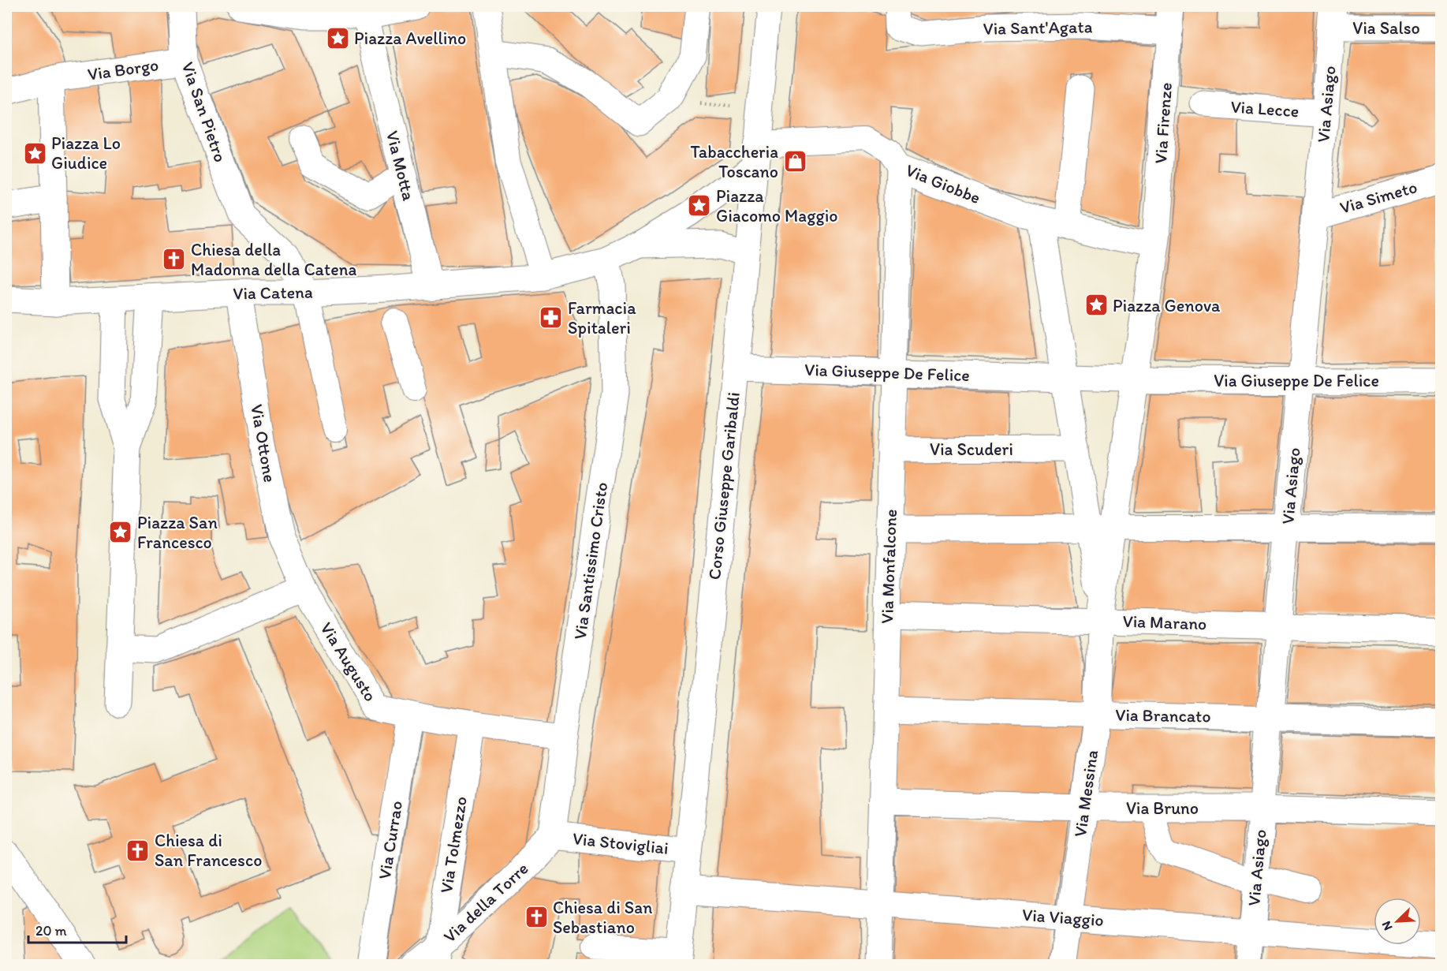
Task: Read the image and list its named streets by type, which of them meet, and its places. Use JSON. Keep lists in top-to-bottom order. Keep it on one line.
{"streets":{"street":["Via Sant'Agata","Via Salso","Via Borgo","Via Asiago","Via Lecce","Via San Pietro","Via Firenze","Via Motta","Via Giobbe","Via Simeto","Via Catena","Via Giuseppe De Felice","Via Ottone","Via Scuderi","Corso Giuseppe Garibaldi","Via Santissimo Cristo","Via Monfalcone","Via Marano","Via Augusto","Via Brancato","Via Messina","Via Bruno","Via Currao","Via Stovigliai","Via Tolmezzo","Via della Torre","Via Viaggio"]},"crossings":[["Via Sant'Agata","Via Firenze"],["Via Salso","Via Asiago"],["Via Borgo","Via San Pietro"],["Via Asiago","Via Lecce"],["Via Asiago","Via Simeto"],["Via Asiago","Via Giuseppe De Felice"],["Via Asiago","Via Marano"],["Via Asiago","Via Brancato"],["Via Asiago","Via Bruno"],["Via Asiago","Via Viaggio"],["Via San Pietro","Via Catena"],["Via Firenze","Via Giobbe"],["Via Firenze","Via Giuseppe De Felice"],["Via Firenze","Via Marano"],["Via Firenze","Via Messina"],["Via Motta","Via Catena"],["Via Giobbe","Via Catena"],["Via Giobbe","Corso Giuseppe Garibaldi"],["Via Giobbe","Via Monfalcone"],["Via Catena","Via Ottone"],["Via Catena","Corso Giuseppe Garibaldi"],["Via Catena","Via Santissimo Cristo"],["Via Giuseppe De Felice","Corso Giuseppe Garibaldi"],["Via Giuseppe De Felice","Via Monfalcone"],["Via Ottone","Via Augusto"],["Via Scuderi","Via Monfalcone"],["Corso Giuseppe Garibaldi","Via Stovigliai"],["Corso Giuseppe Garibaldi","Via Viaggio"],["Via Santissimo Cristo","Via Augusto"],["Via Santissimo Cristo","Via Stovigliai"],["Via Santissimo Cristo","Via della Torre"],["Via Monfalcone","Via Marano"],["Via Monfalcone","Via Brancato"],["Via Monfalcone","Via Bruno"],["Via Monfalcone","Via Viaggio"],["Via Marano","Via Messina"],["Via Augusto","Via Currao"],["Via Augusto","Via Tolmezzo"],["Via Brancato","Via Messina"],["Via Messina","Via Bruno"],["Via Messina","Via Viaggio"],["Via Stovigliai","Via della Torre"],["Via Tolmezzo","Via della Torre"]],"places":{"place":["Piazza Avellino","Piazza Lo Giudice","Piazza Giacomo Maggio","Piazza Genova","Piazza San Francesco"],"shop":["Tabaccheria Toscano"],"church":["Chiesa della Madonna della Catena","Chiesa di San Francesco","Chiesa di San Sebastiano"],"pharmacy":["Farmacia Spitaleri"]},"scale_bar":"20 m","north":"bottom left"}
